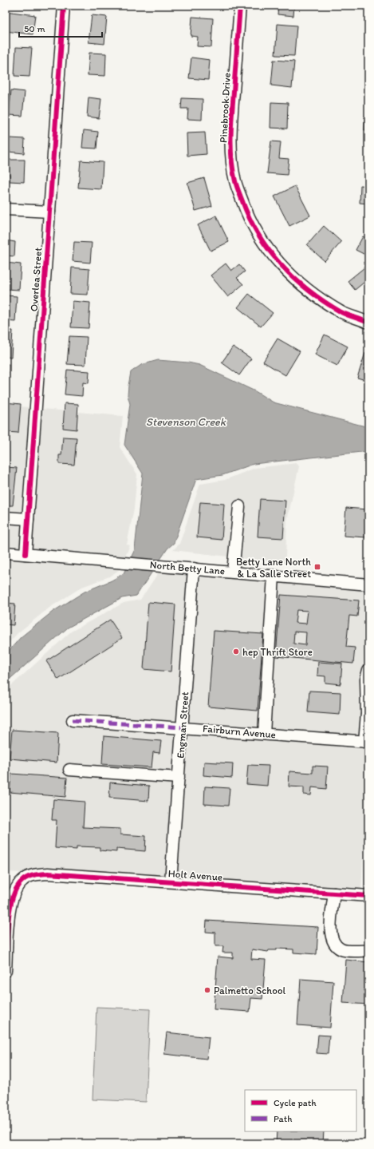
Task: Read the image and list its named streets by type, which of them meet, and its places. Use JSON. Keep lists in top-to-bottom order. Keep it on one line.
{"streets":{"street":["Pinebrook Drive","Overlea Street","North Betty Lane","Engman Street","Fairburn Avenue","Holt Avenue"]},"crossings":[["Overlea Street","North Betty Lane"],["North Betty Lane","Engman Street"],["Engman Street","Fairburn Avenue"],["Engman Street","Holt Avenue"]],"water":["Stevenson Creek"],"places":{"transit":["Betty Lane North & La Salle Street"],"other":["hep Thrift Store","Palmetto School"]},"legend":["Cycle path","Path"],"scale_bar":"50 m"}
